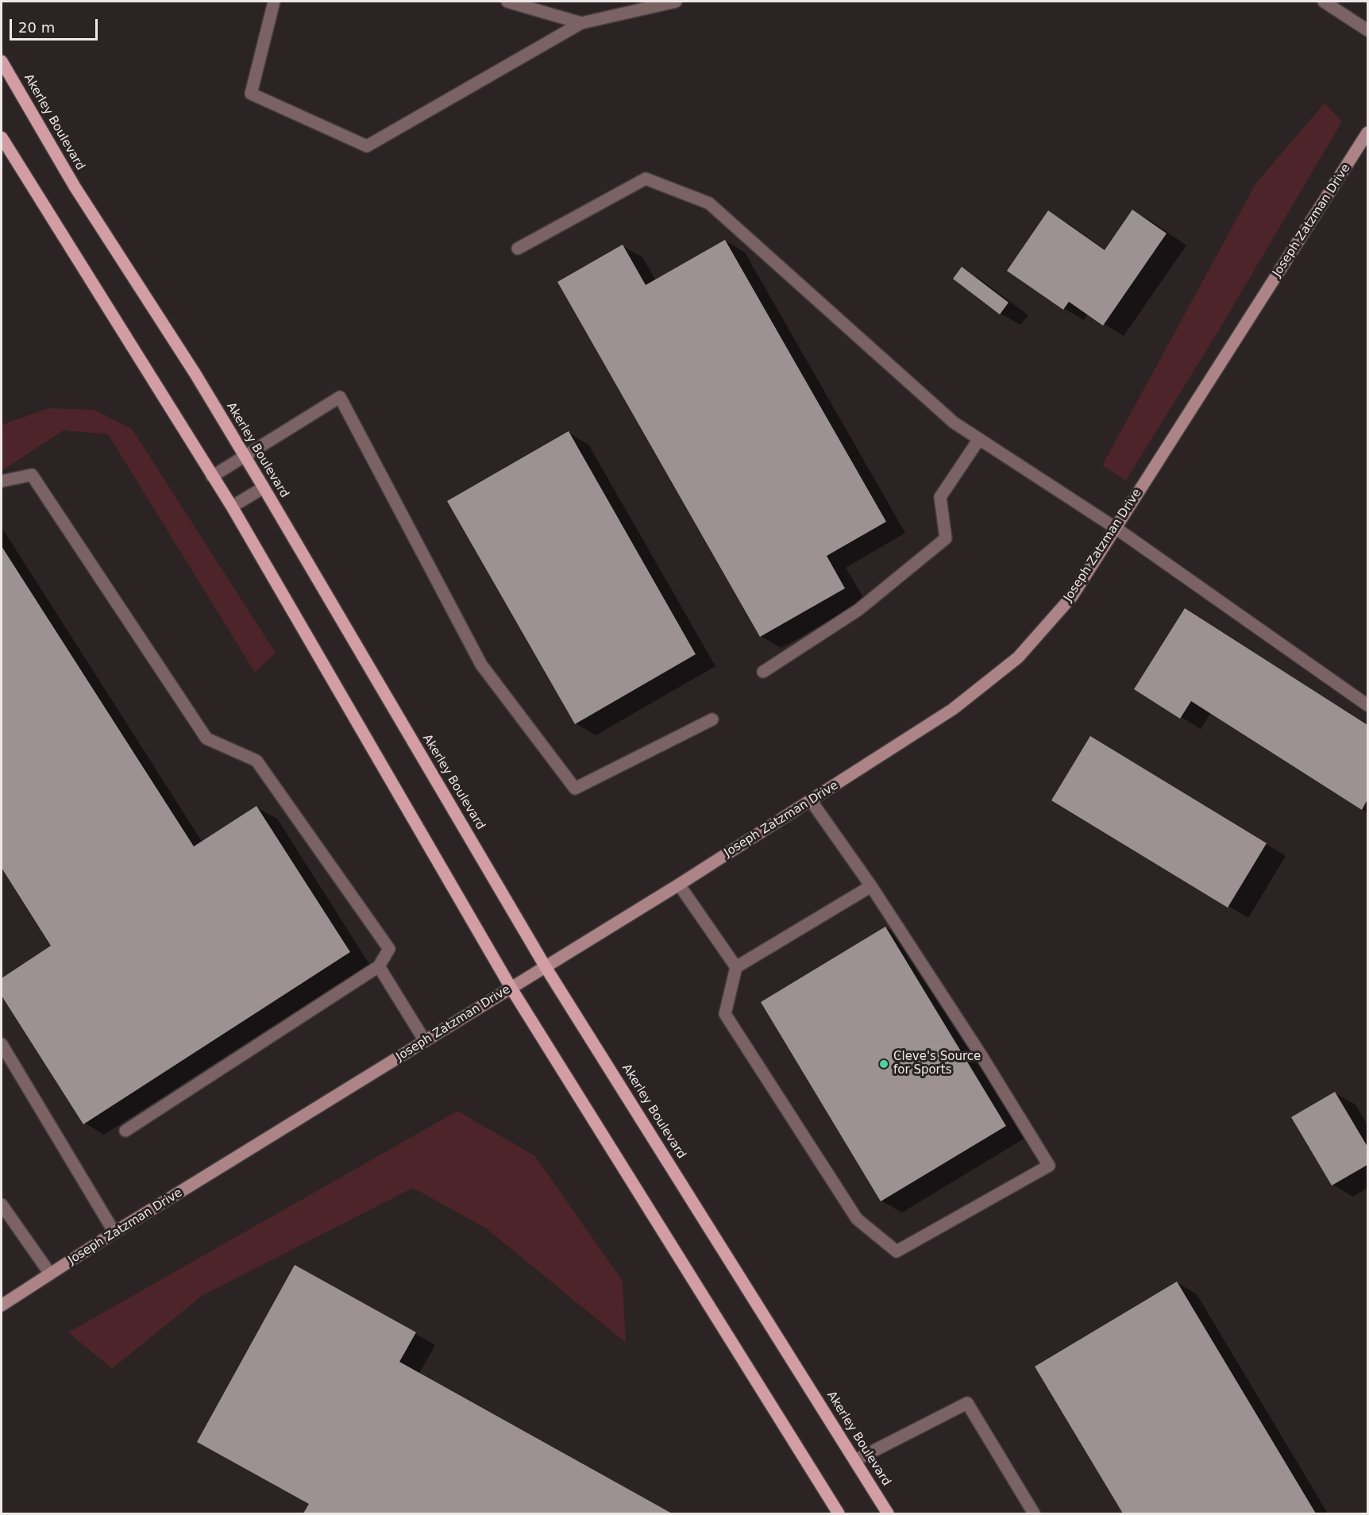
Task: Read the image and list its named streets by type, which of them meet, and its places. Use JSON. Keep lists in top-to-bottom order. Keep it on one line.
{"streets":{"main road":["Akerley Boulevard"],"street":["Joseph Zatzman Drive"]},"crossings":[["Akerley Boulevard","Joseph Zatzman Drive"]],"places":["Cleve's Source for Sports"],"scale_bar":"20 m"}
